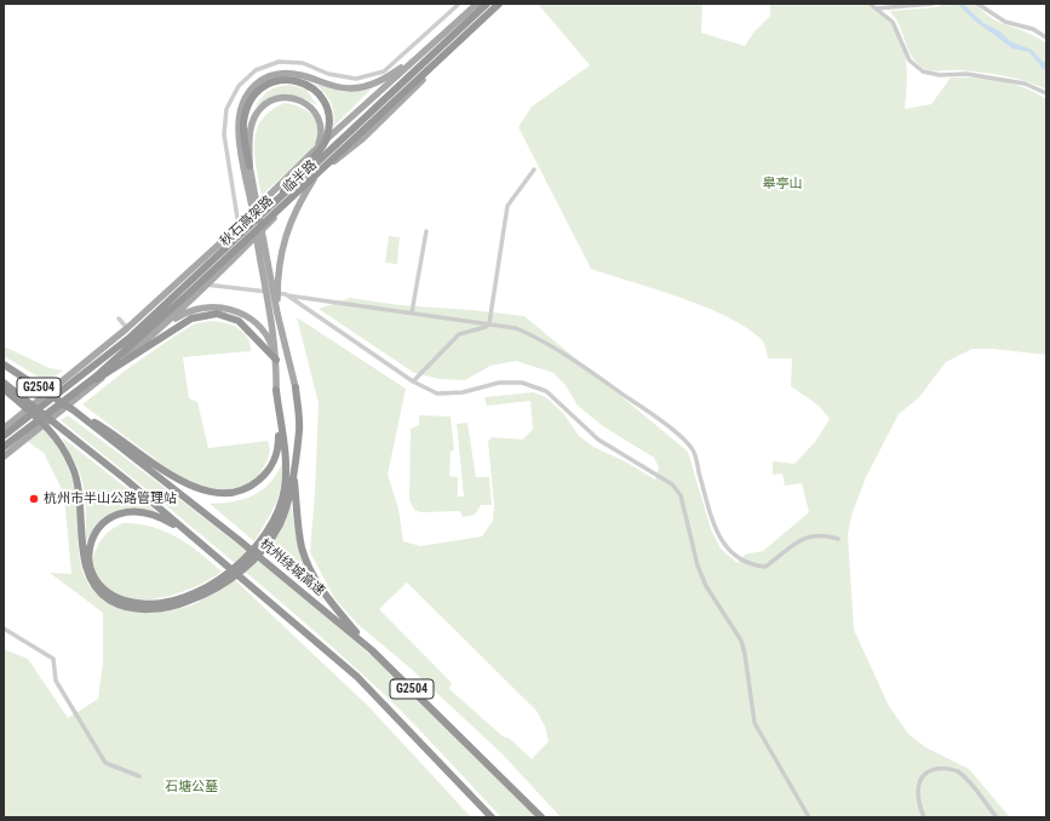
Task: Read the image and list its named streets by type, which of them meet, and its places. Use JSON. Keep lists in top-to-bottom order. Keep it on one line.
{"streets":{"highway":["秋石高架路","G2504","杭州绕城高速"],"main road":["临半路"]},"crossings":[["临半路","秋石高架路"]],"parks":["皋亭山","石塘公墓"],"places":["杭州市半山公路管理站"]}
